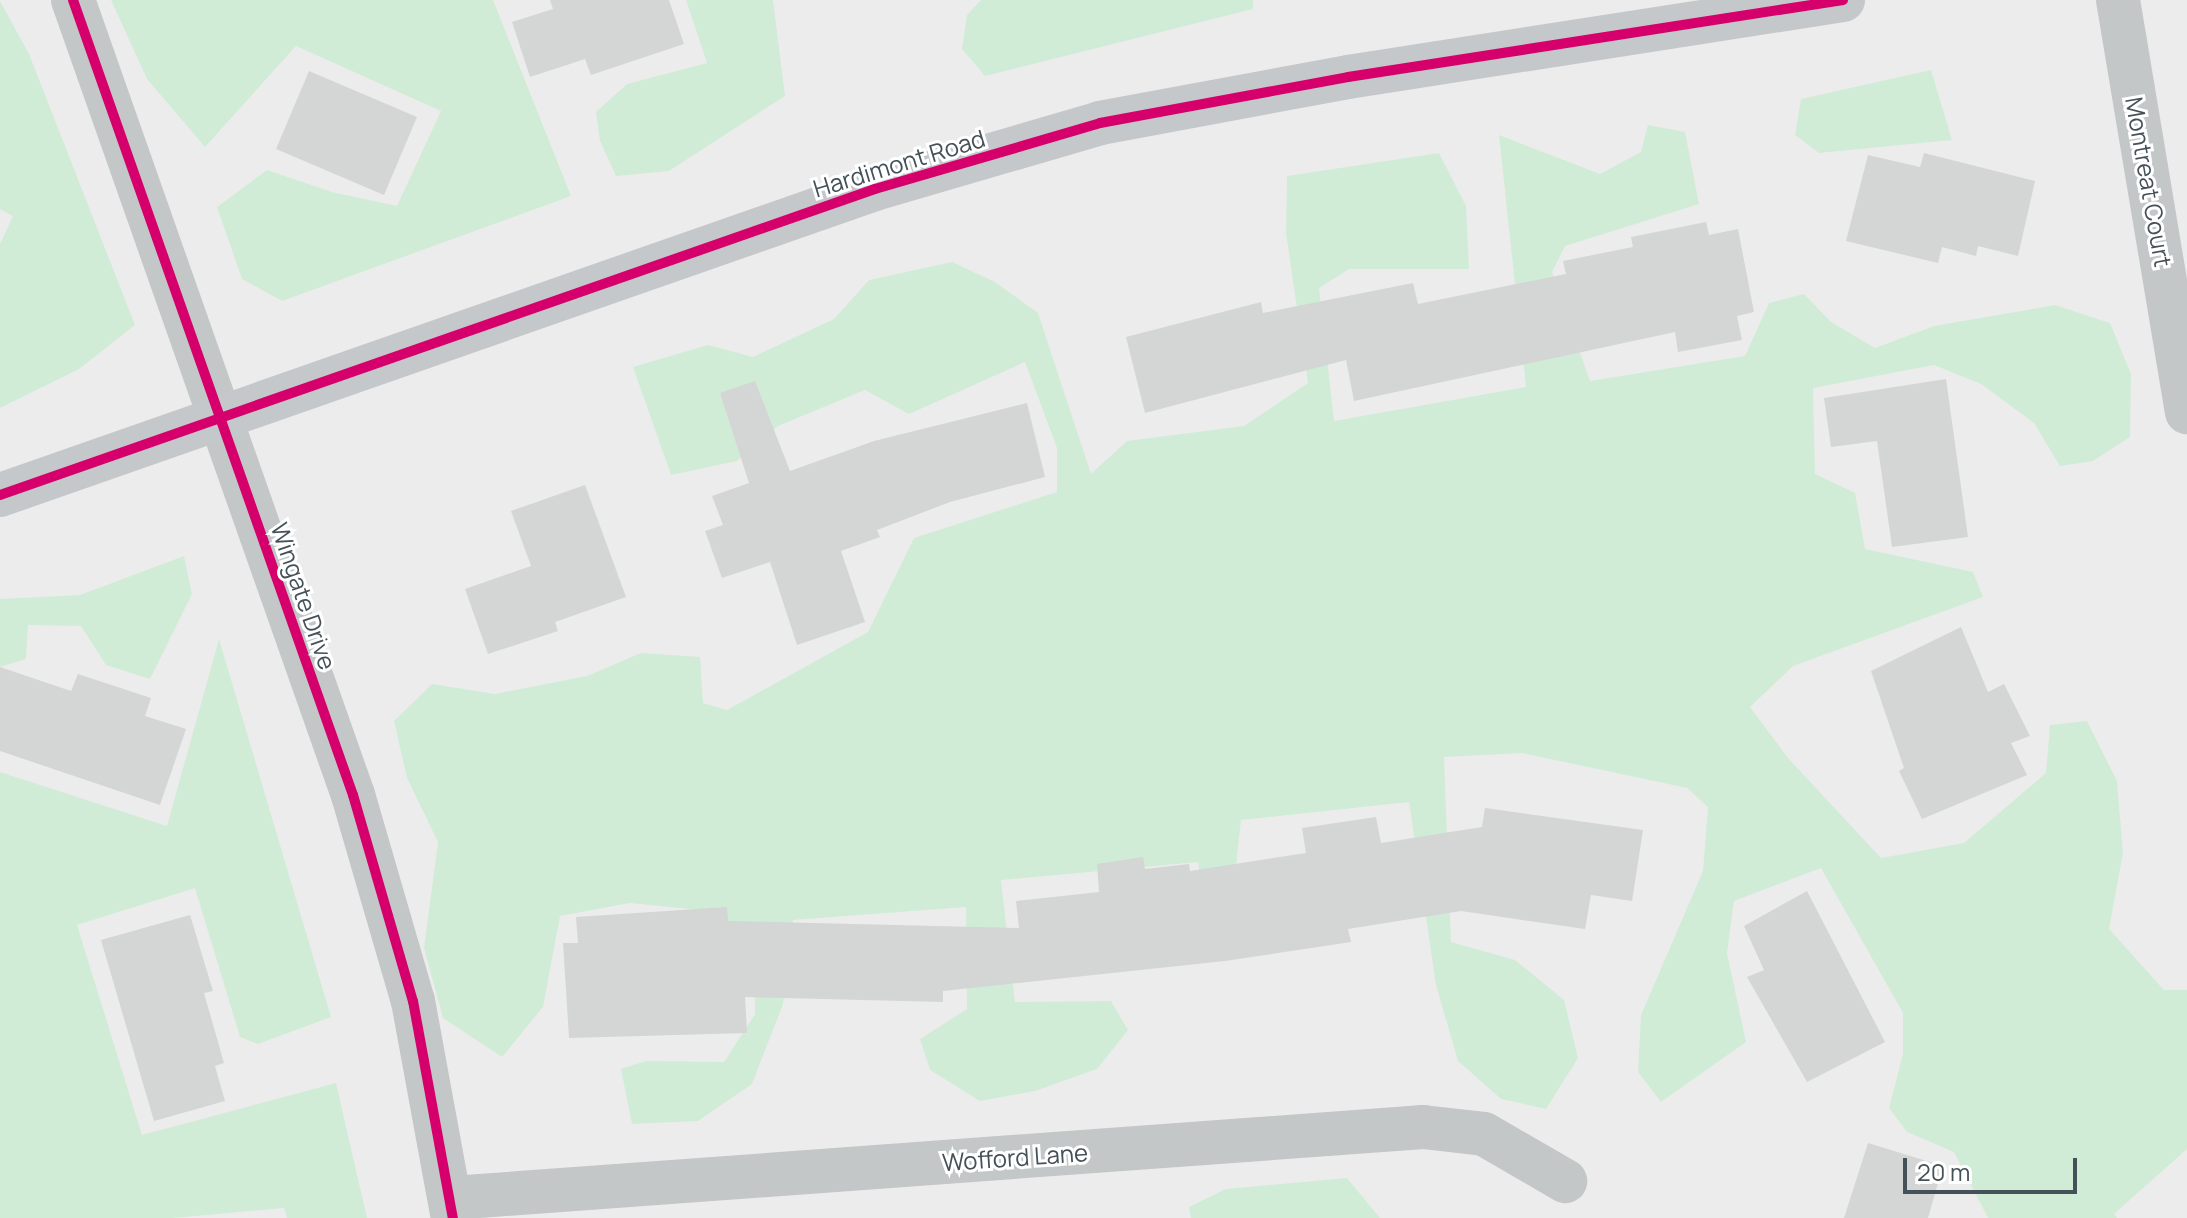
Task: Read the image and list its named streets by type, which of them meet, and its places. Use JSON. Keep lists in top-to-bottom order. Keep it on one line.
{"streets":{"street":["Hardimont Road","Montreat Court","Wingate Drive","Wofford Lane"]},"crossings":[["Hardimont Road","Wingate Drive"],["Wingate Drive","Wofford Lane"]],"scale_bar":"20 m"}
